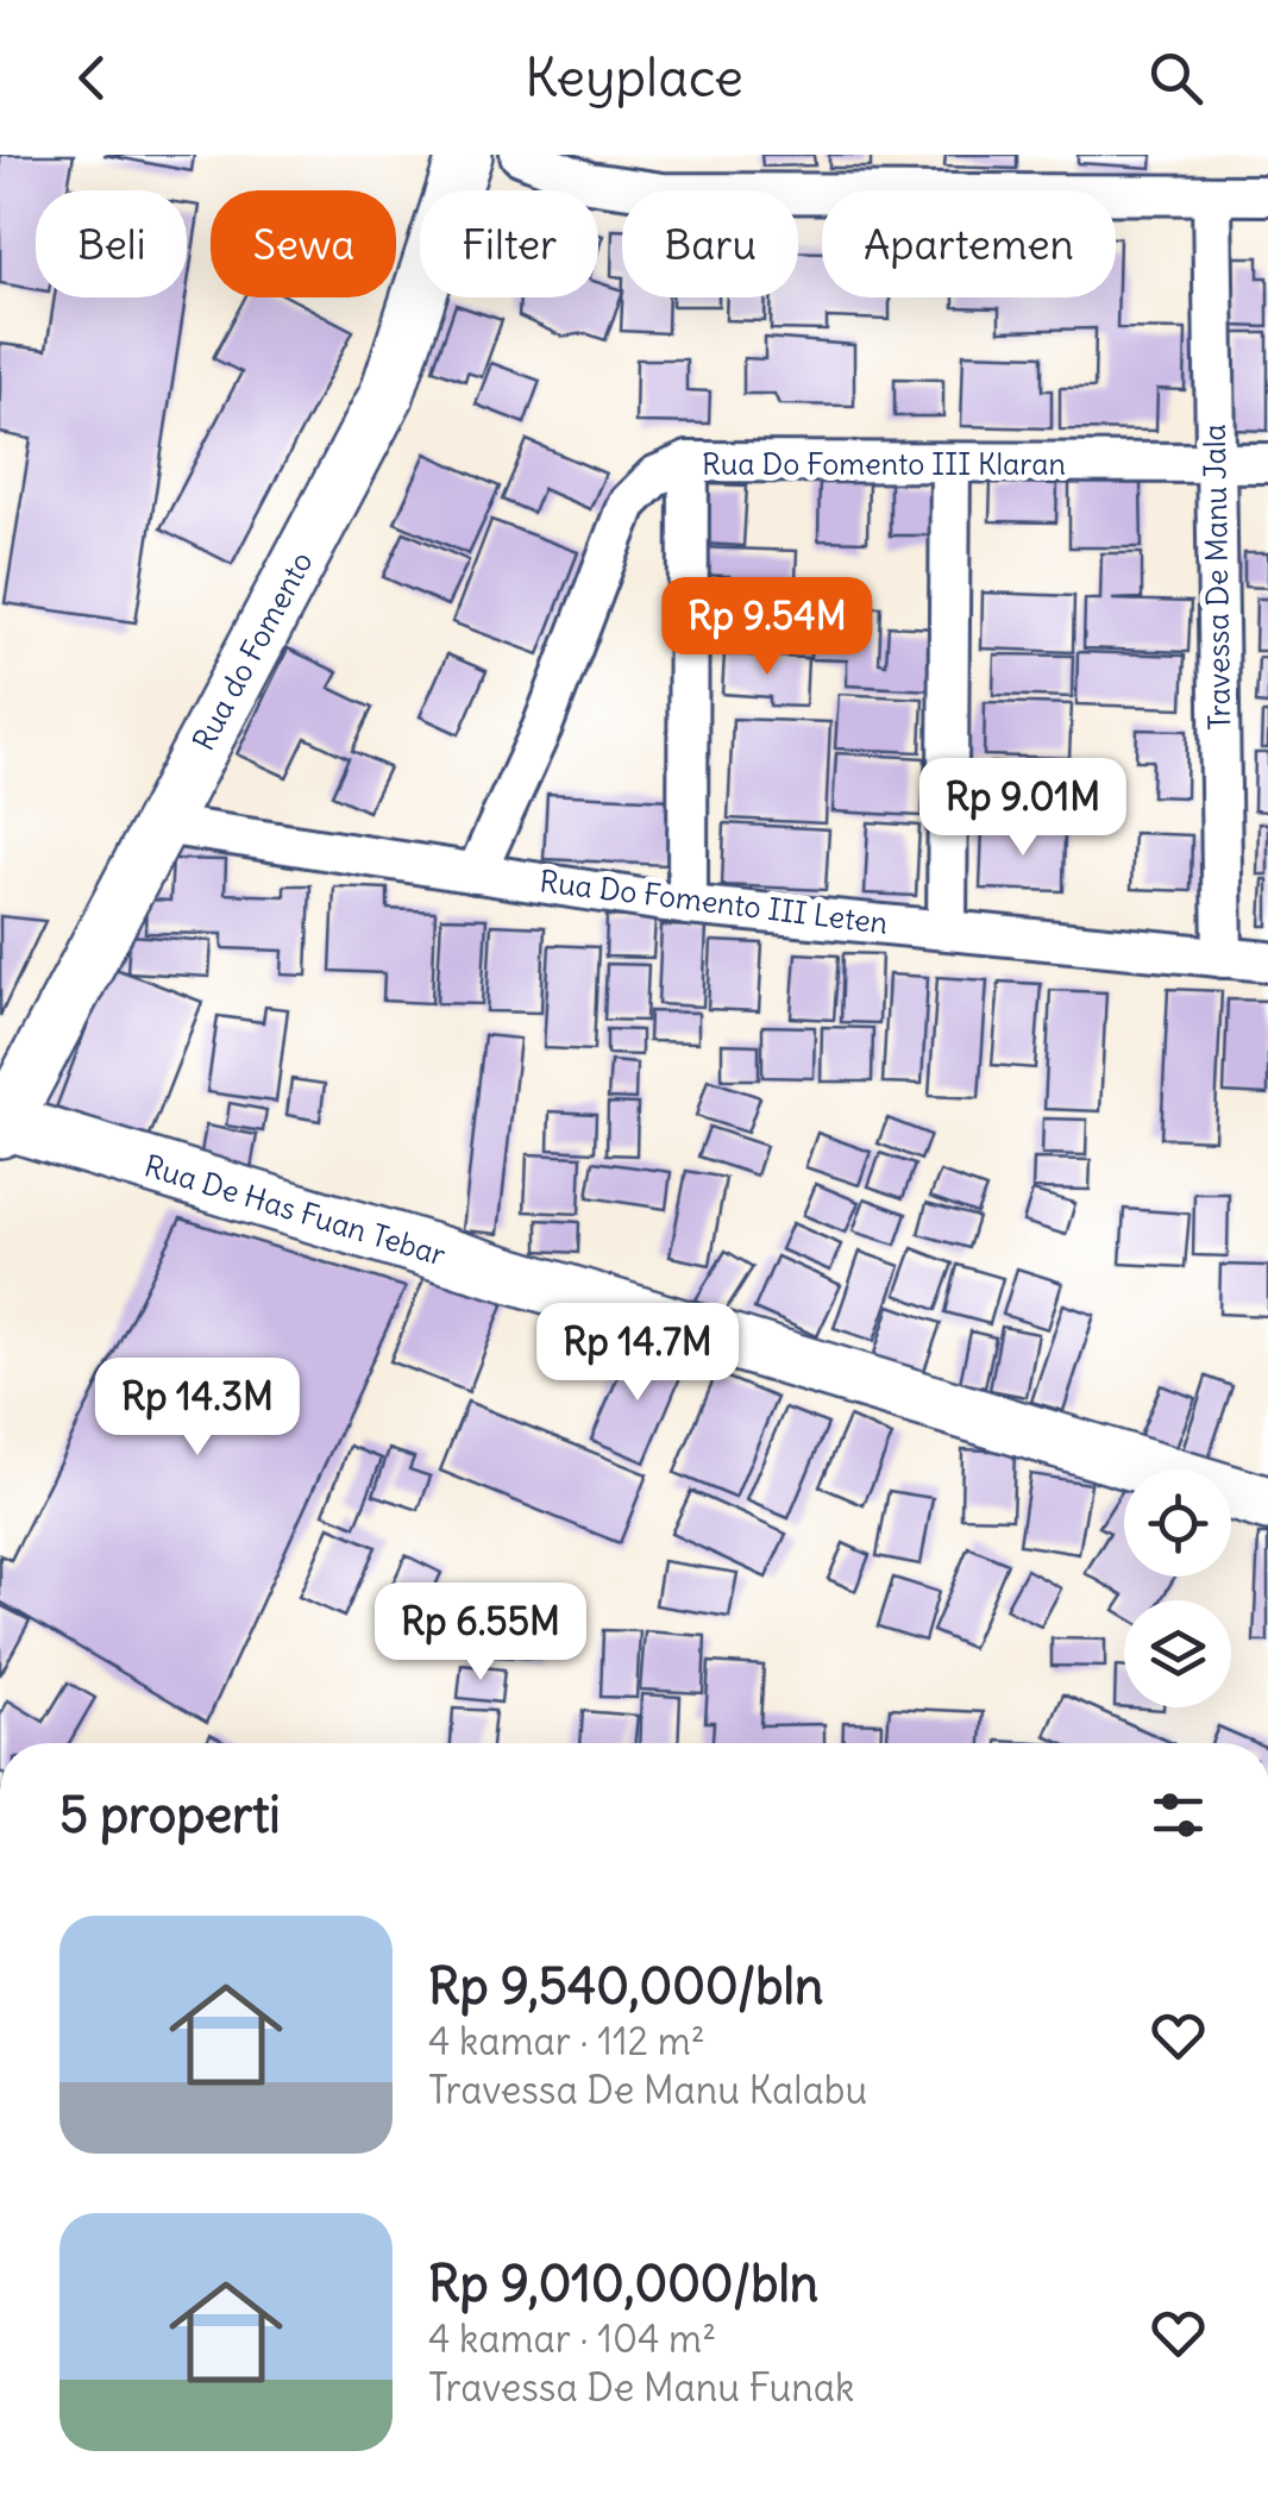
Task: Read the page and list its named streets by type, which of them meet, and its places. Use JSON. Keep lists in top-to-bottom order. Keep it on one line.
{"streets":{"street":["Rua Do Fomento III Klaran","Travessa De Manu Jala","Rua do Fomento","Rua Do Fomento III Leten","Rua De Has Fuan Tebar"]},"crossings":[["Rua Do Fomento III Klaran","Travessa De Manu Jala"],["Rua Do Fomento III Klaran","Rua Do Fomento III Leten"],["Travessa De Manu Jala","Rua Do Fomento III Leten"],["Rua do Fomento","Rua Do Fomento III Leten"],["Rua do Fomento","Rua De Has Fuan Tebar"]],"page":{"header":"Keyplace","chip":["Beli","Sewa","Filter","Baru","Apartemen"],"price":["Rp 9.54M","Rp 9.01M","Rp 14.7M","Rp 14.3M","Rp 6.55M"],"heading":"5 properti","list":[{"name":"Rp 9,540,000/bln","note":"4 kamar · 112 m² · Travessa De Manu Kalabu"},{"name":"Rp 9,010,000/bln","note":"4 kamar · 104 m² · Travessa De Manu Funak"}]}}
